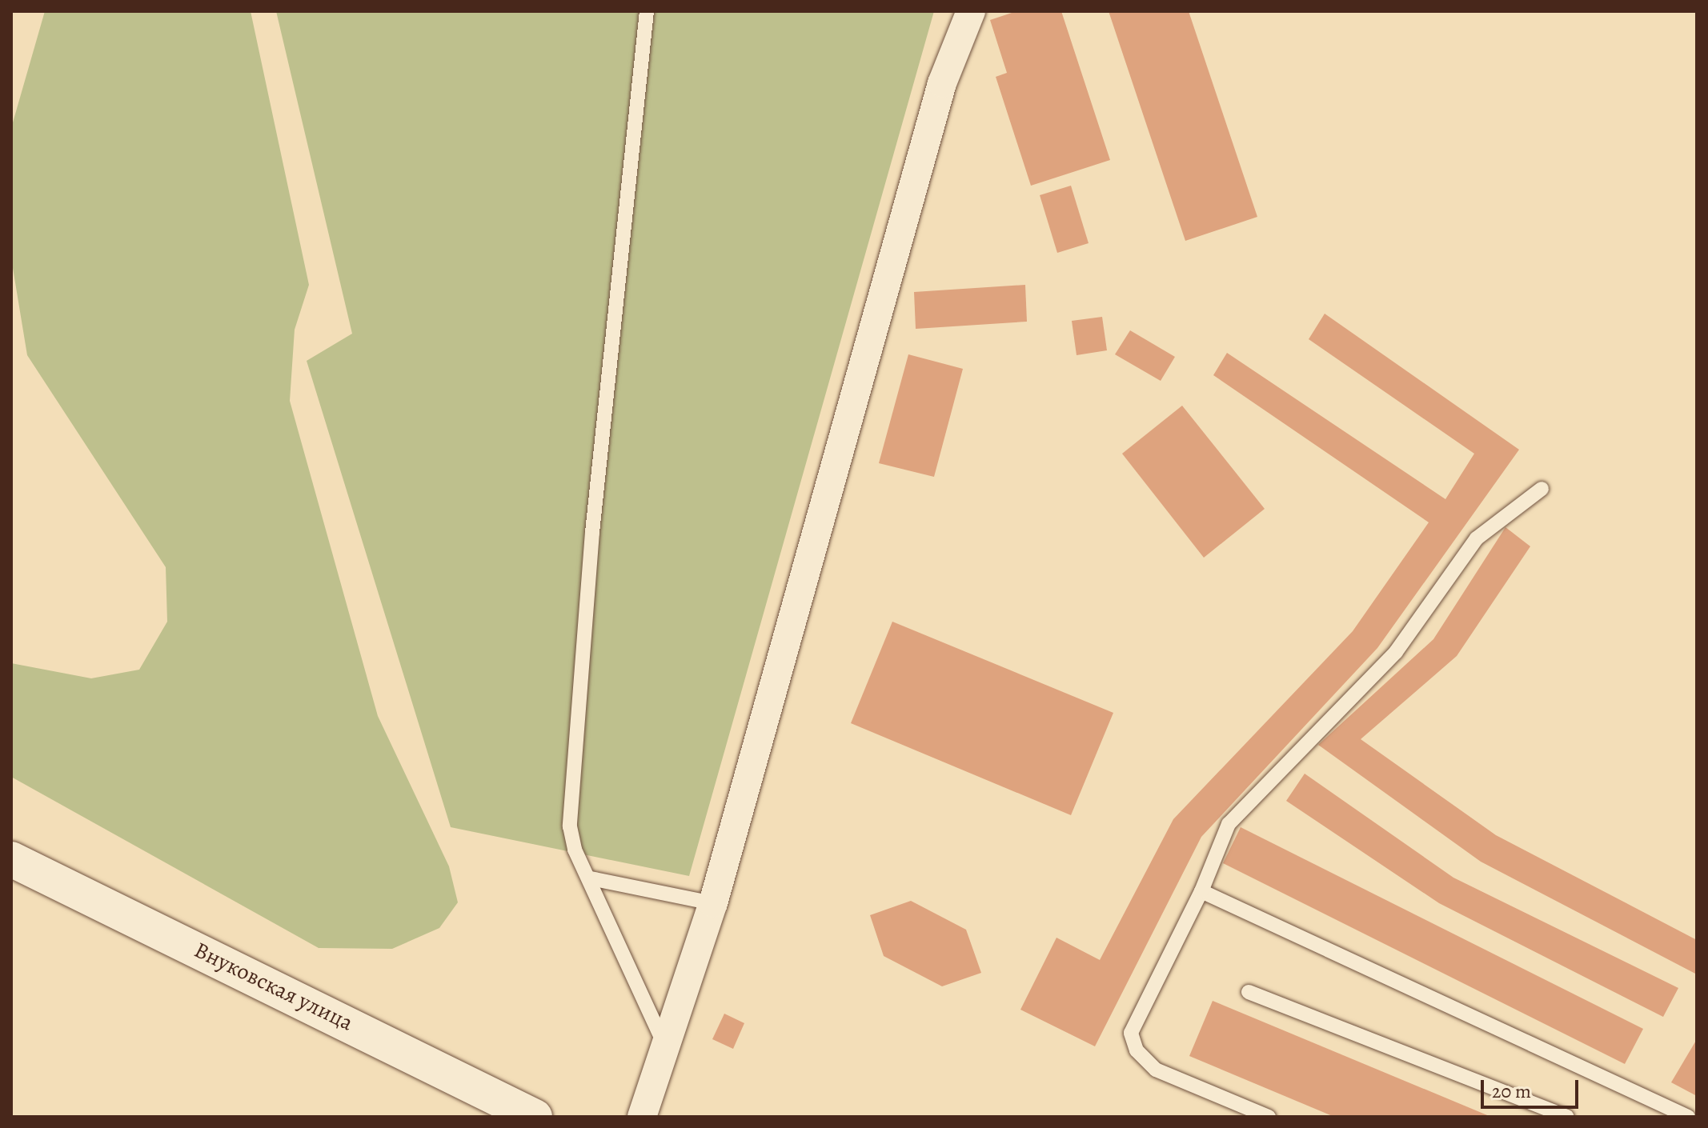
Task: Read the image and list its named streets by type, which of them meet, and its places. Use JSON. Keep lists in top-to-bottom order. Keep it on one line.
{"streets":{"main road":["Внуковская улица"]},"scale_bar":"20 m"}
